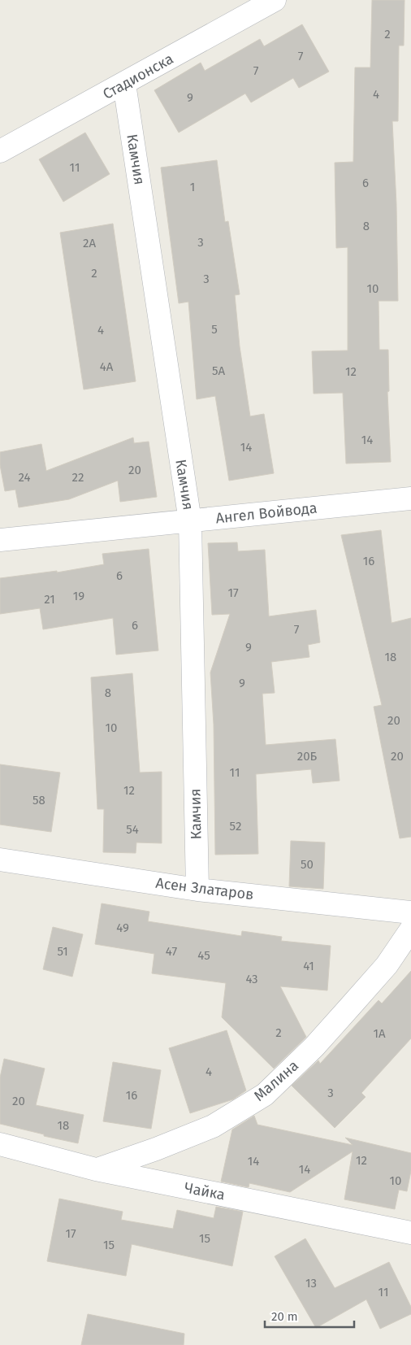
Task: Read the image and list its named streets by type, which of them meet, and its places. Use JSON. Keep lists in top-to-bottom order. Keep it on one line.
{"streets":{"street":["Стадионска","Камчия","Ангел Войвода","Асен Златаров","Малина","Чайка"]},"crossings":[["Стадионска","Камчия"],["Камчия","Ангел Войвода"],["Камчия","Асен Златаров"],["Малина","Чайка"]],"house_numbers":["2","7","7","4","9","11","6","1","8","3","2А","2","3","10","5","4","4А","5А","12","14","14","20","24","22","16","6","17","19","21","6","7","9","18","9","8","20","10","20Б","20","11","12","58","52","54","50","49","51","47","45","41","43","2","1А","4","3","16","20","18","12","14","14","10","17","15","15","13","11"],"scale_bar":"20 m"}
